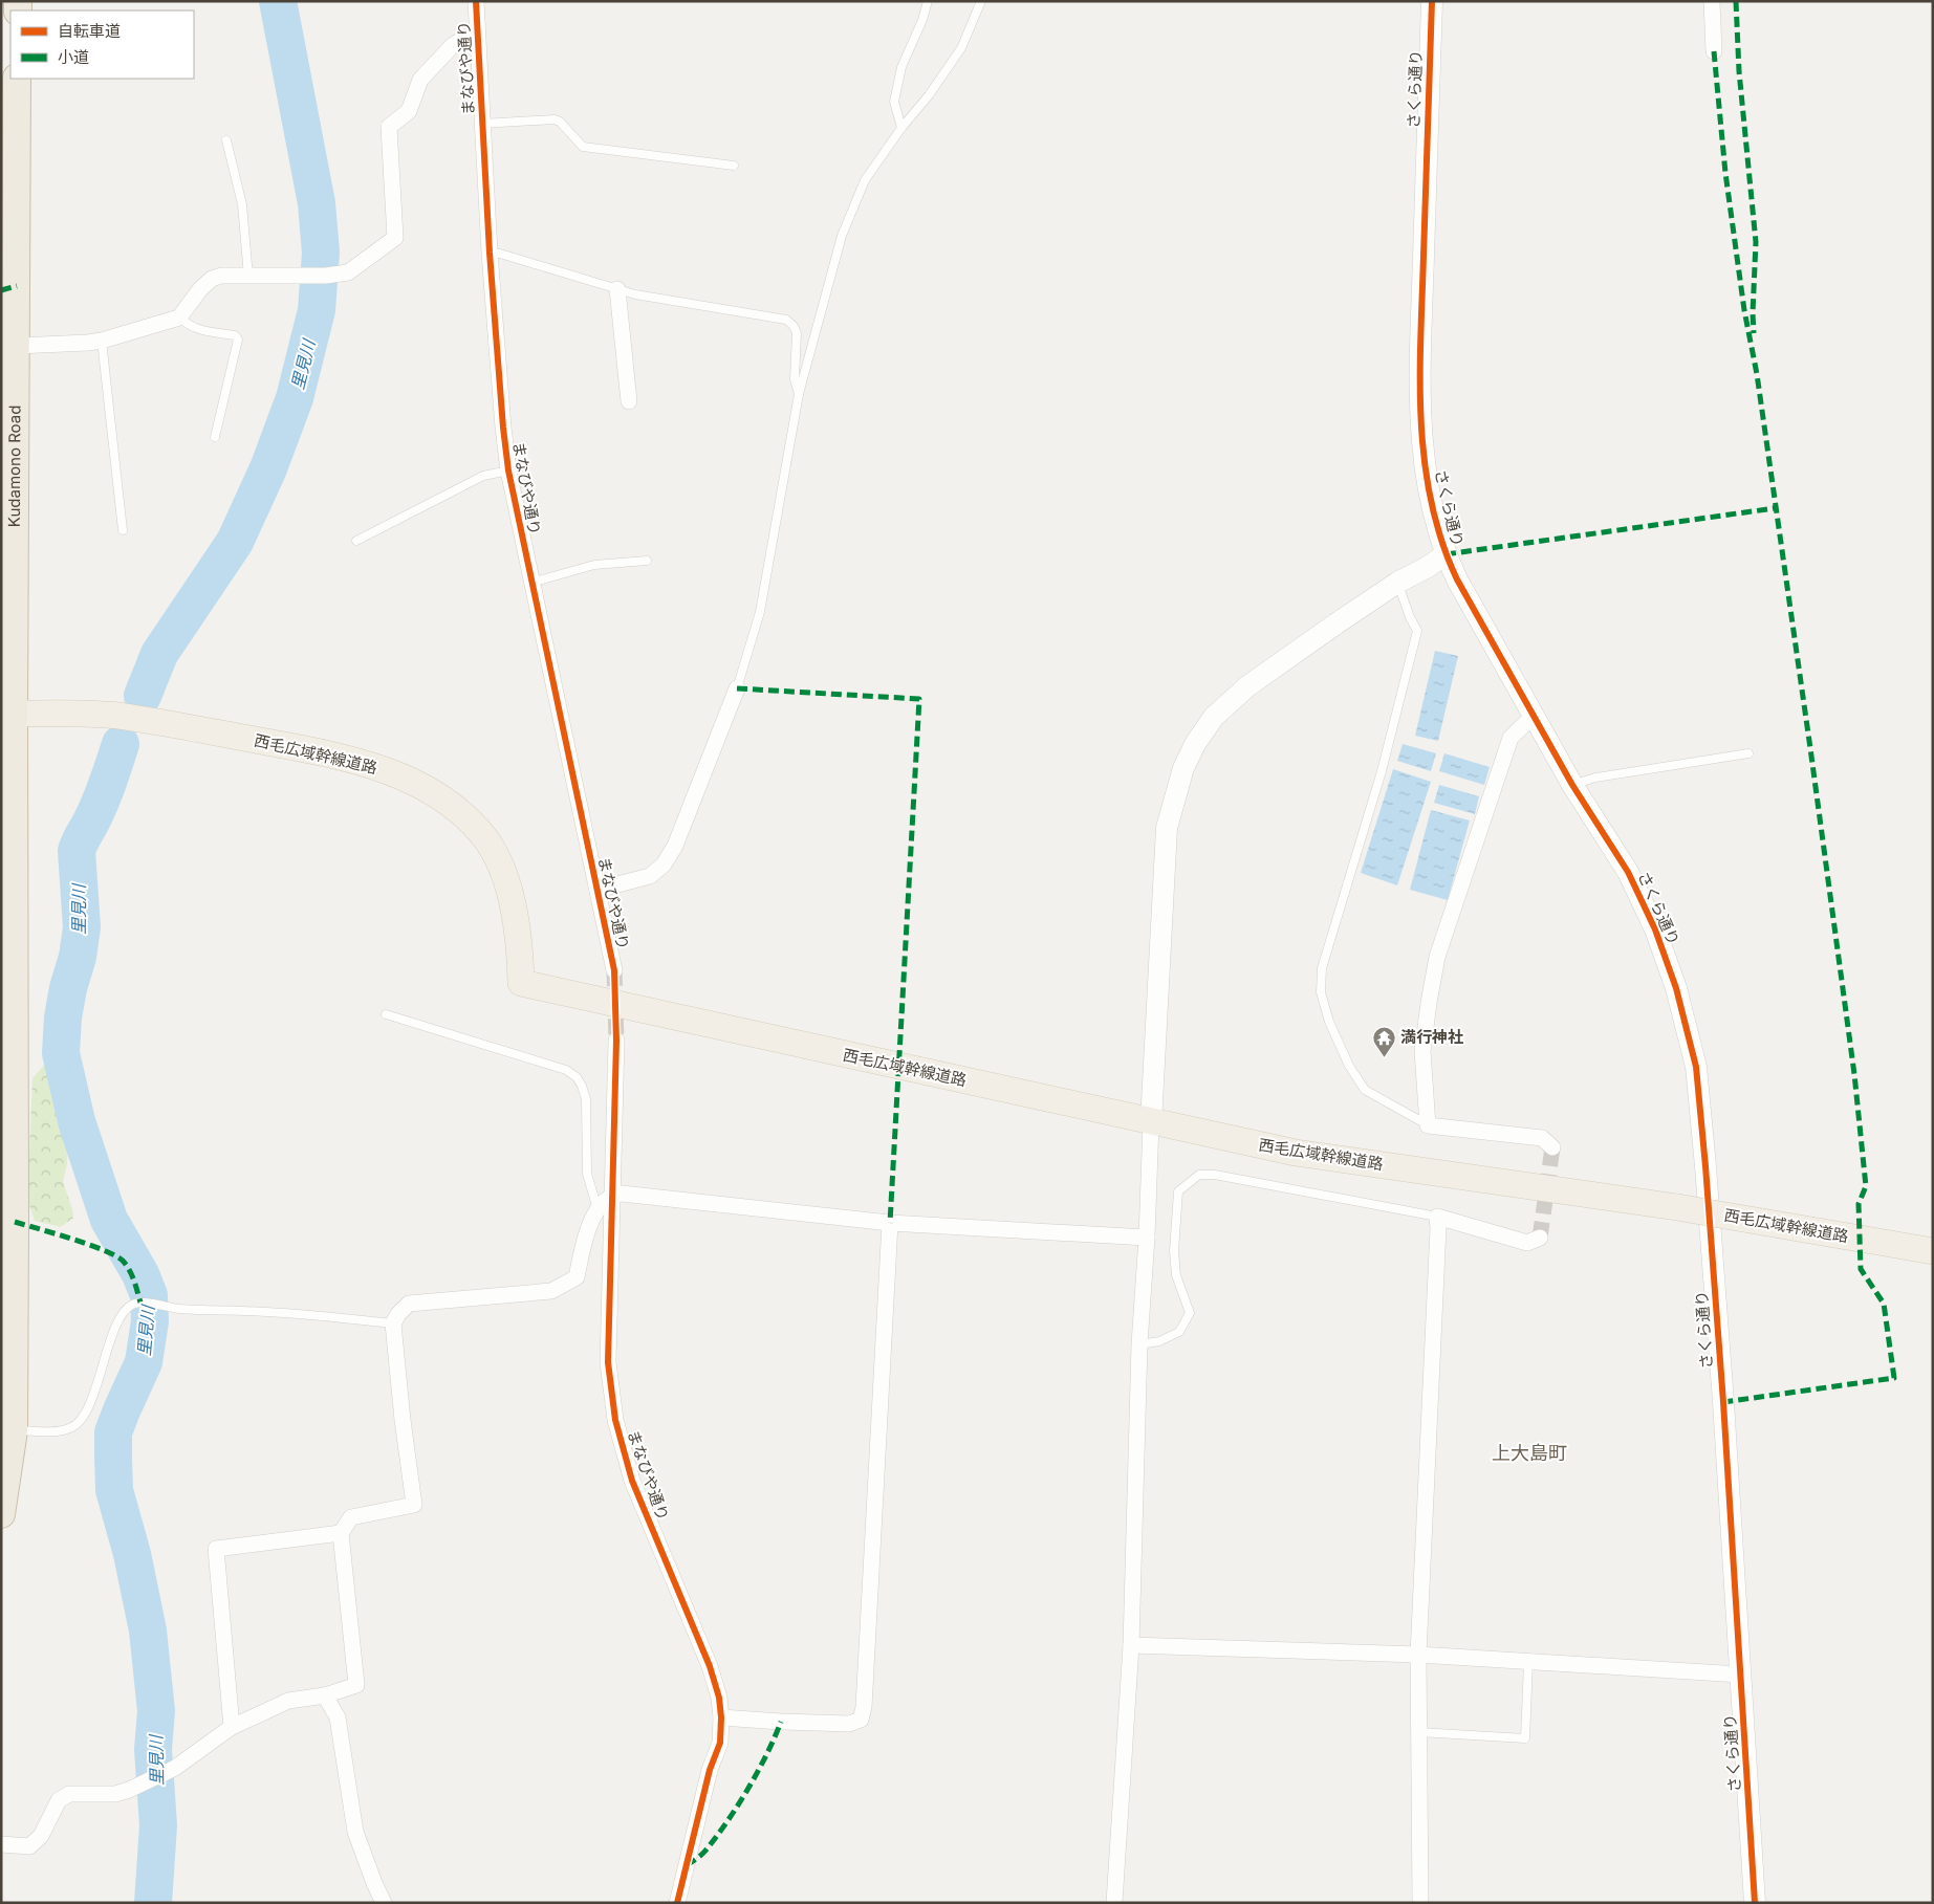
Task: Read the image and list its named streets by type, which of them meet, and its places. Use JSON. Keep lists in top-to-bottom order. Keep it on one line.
{"streets":{"highway":["Kudamono Road"],"main road":["西毛広域幹線道路"],"street":["まなびや通り","さくら通り"]},"crossings":[["Kudamono Road","西毛広域幹線道路"]],"districts":["上大島町"],"water":["里見川"],"places":{"temple":["満行神社"]},"legend":["自転車道","小道"]}
